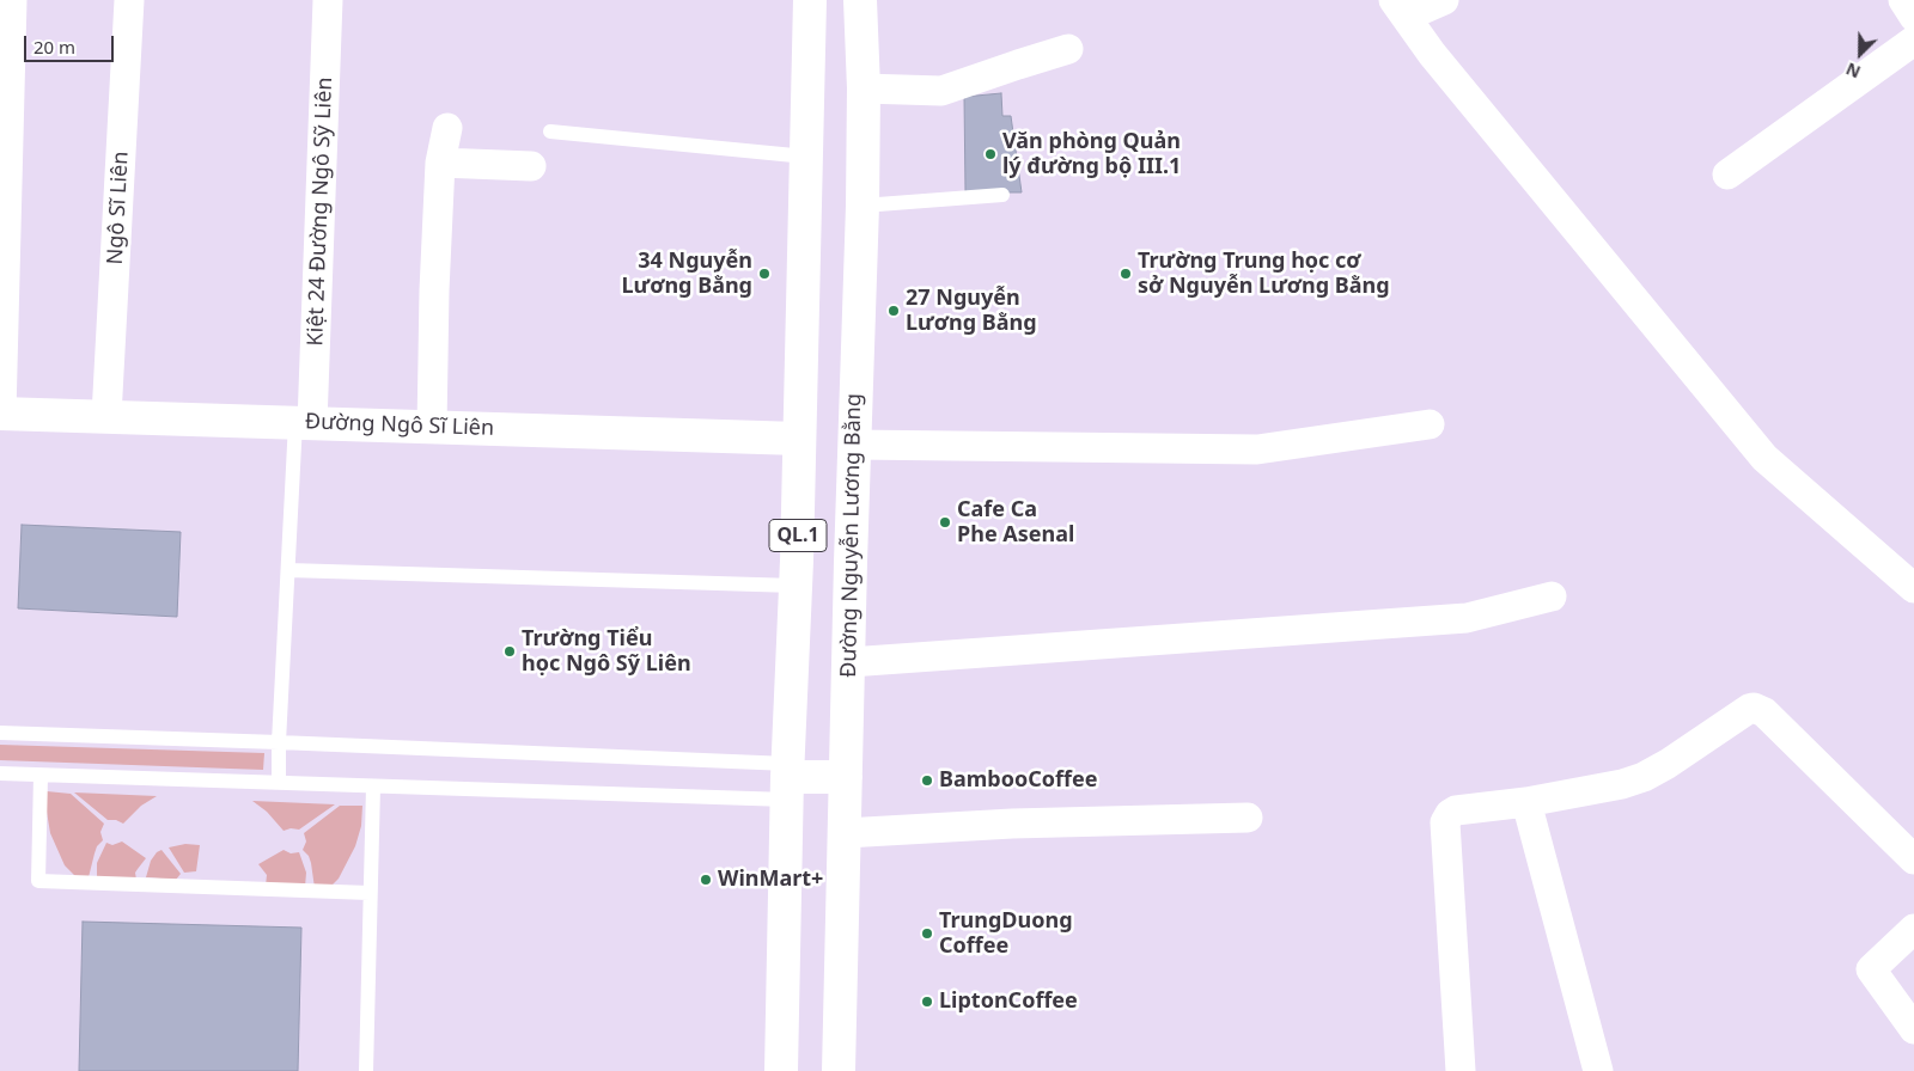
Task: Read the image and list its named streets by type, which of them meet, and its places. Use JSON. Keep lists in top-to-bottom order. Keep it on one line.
{"streets":{"main road":["Đường Ngô Sĩ Liên","QL.1","Đường Nguyễn Lương Bằng"],"street":["Ngô Sĩ Liên","Kiệt 24 Đường Ngô Sỹ Liên"]},"crossings":[["Ngô Sĩ Liên","Đường Ngô Sĩ Liên"],["Kiệt 24 Đường Ngô Sỹ Liên","Đường Ngô Sĩ Liên"],["Đường Ngô Sĩ Liên","QL.1"]],"places":["Văn phòng Quản lý đường bộ III.1","34 Nguyễn Lương Bằng","Trường Trung học cơ sở Nguyễn Lương Bằng","27 Nguyễn Lương Bằng","Cafe Ca Phe Asenal","Trường Tiểu học Ngô Sỹ Liên","BambooCoffee","WinMart+","TrungDuong Coffee","LiptonCoffee"],"scale_bar":"20 m","north":"bottom left"}
